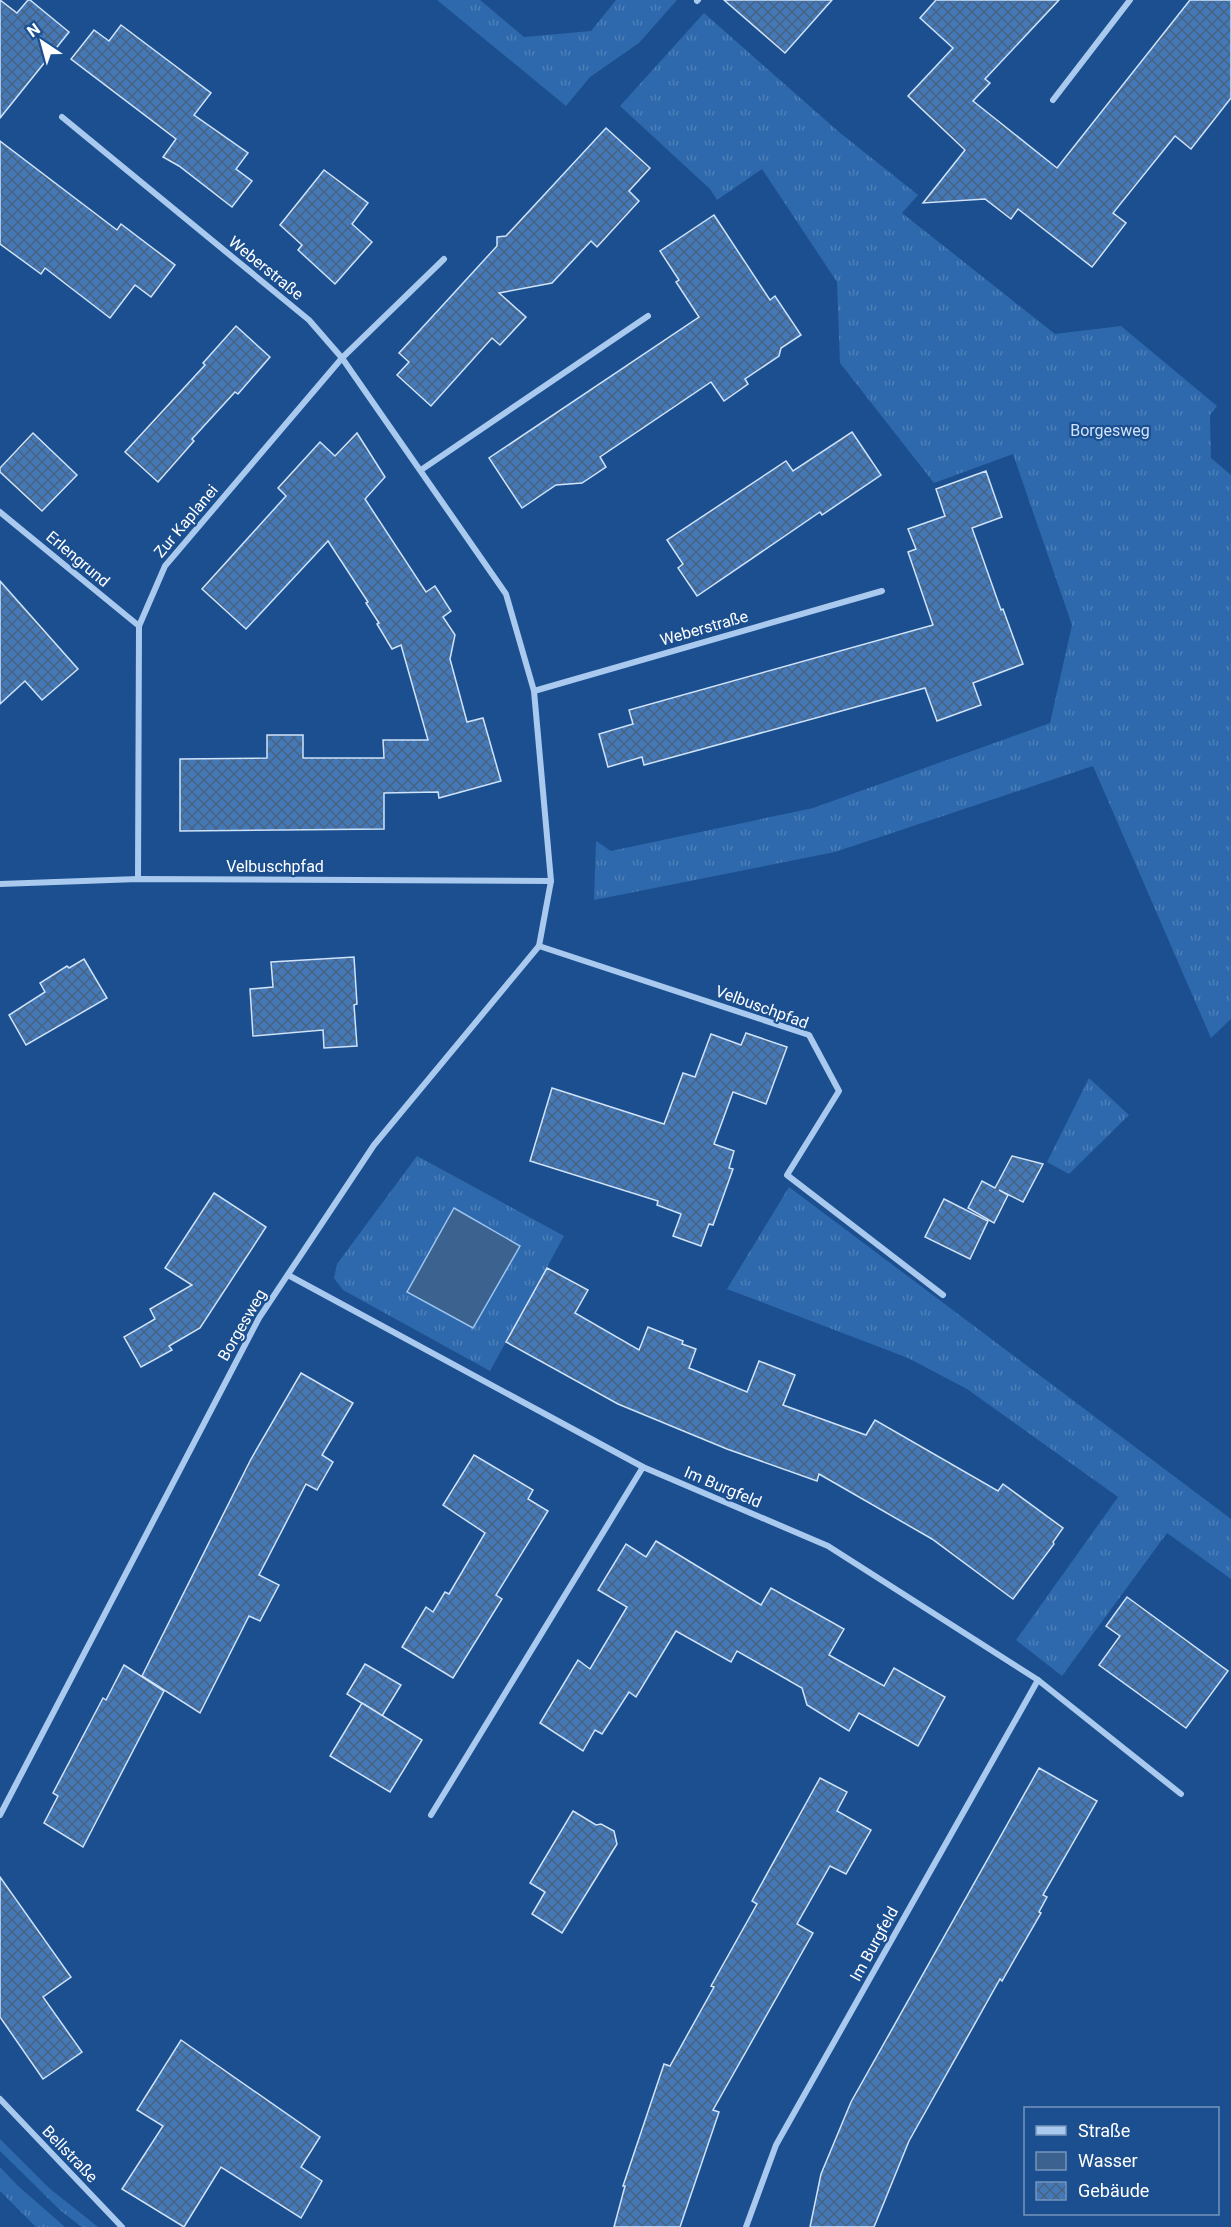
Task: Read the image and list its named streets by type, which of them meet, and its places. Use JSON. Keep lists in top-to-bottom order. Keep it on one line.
{"streets":{"street":["Weberstraße","Zur Kaplanei","Erlengrund","Velbuschpfad","Borgesweg","Im Burgfeld","Bellstraße"]},"crossings":[["Weberstraße","Zur Kaplanei"],["Weberstraße","Velbuschpfad"],["Weberstraße","Borgesweg"],["Zur Kaplanei","Erlengrund"],["Zur Kaplanei","Velbuschpfad"],["Velbuschpfad","Borgesweg"],["Borgesweg","Im Burgfeld"]],"parks":["Borgesweg"],"legend":["Straße","Wasser","Gebäude"],"north":"top left"}
